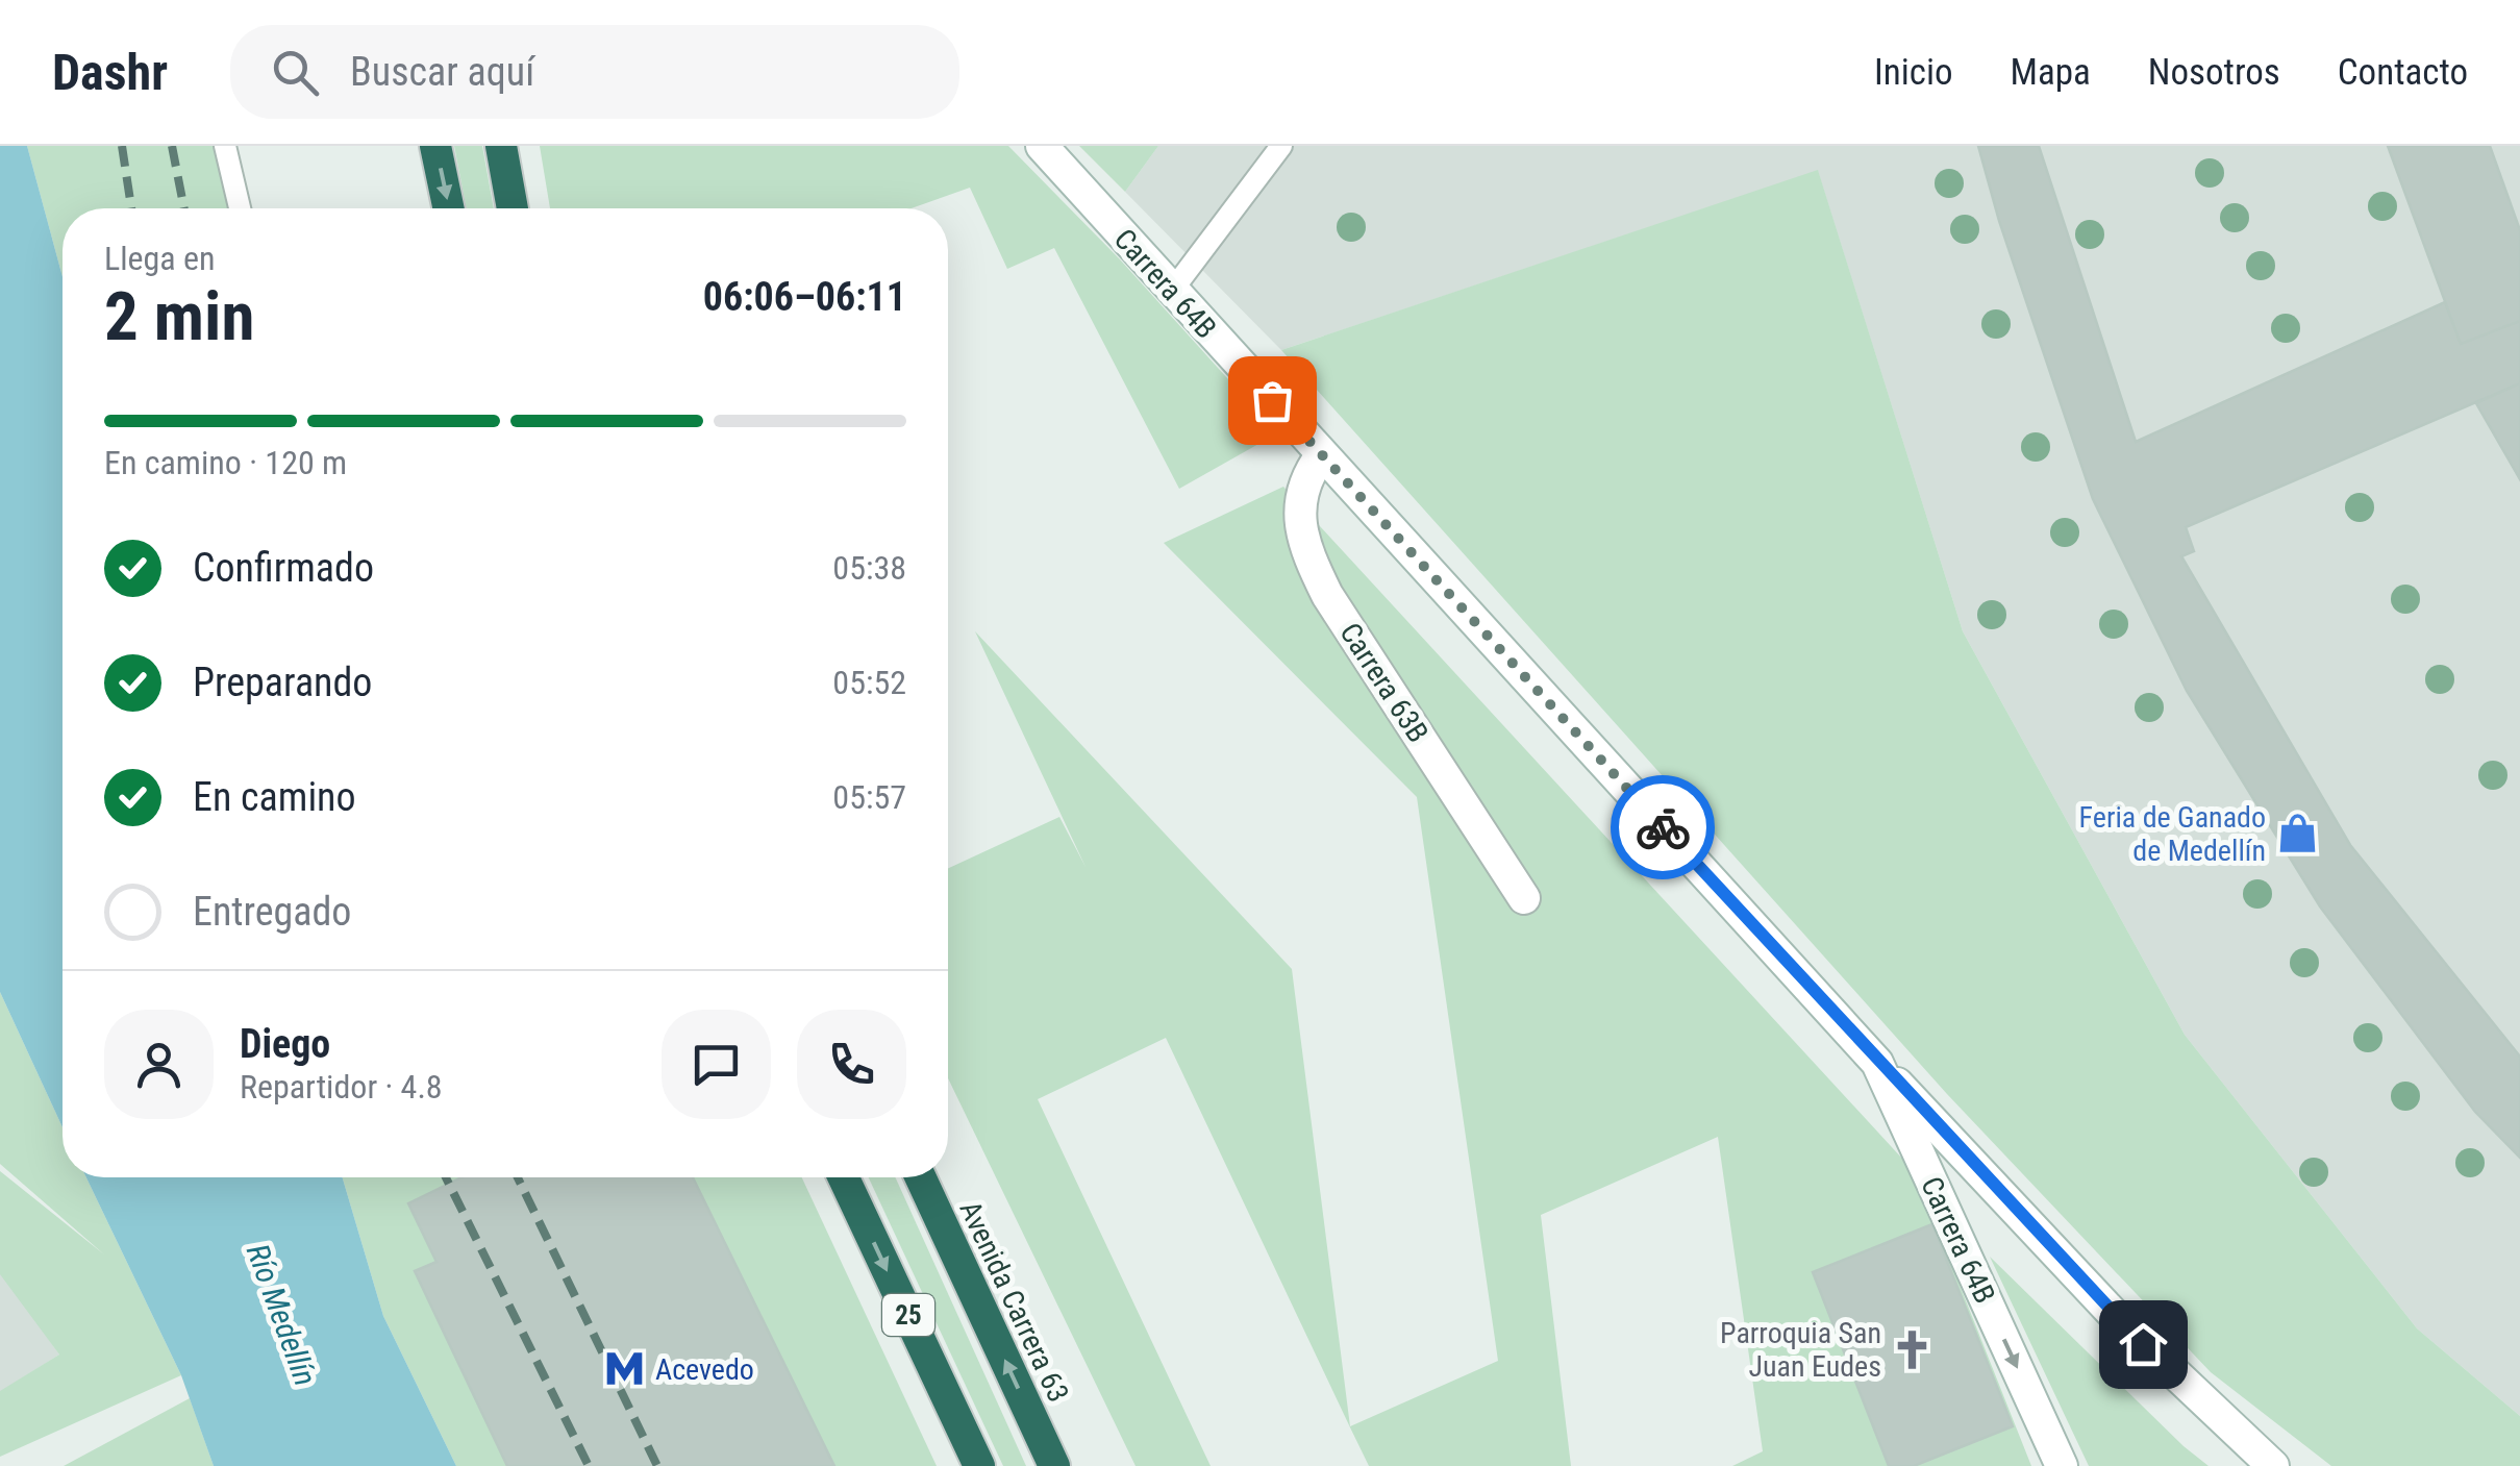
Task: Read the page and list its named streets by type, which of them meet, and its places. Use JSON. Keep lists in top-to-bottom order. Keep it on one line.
{"streets":{"highway":["Avenida Carrera 63","25"],"main road":["Carrera 64B","Carrera 63B"]},"crossings":[["Carrera 64B","Carrera 63B"]],"water":["Río Medellín"],"places":{"shop":["Feria de Ganado de Medellín"],"church":["Parroquia San Juan Eudes"],"metro station":["Acevedo"]},"page":{"header":"Dashr","search":"Buscar aquí","nav":["Inicio","Mapa","Nosotros","Contacto"],"heading":["2 min","Llega en","06:06–06:11"],"panel":["Diego","Repartidor · 4.8"],"bar":"En camino · 120 m","list":[["Confirmado","05:38"],["Preparando","05:52"],["En camino","05:57"],"Entregado"]}}
